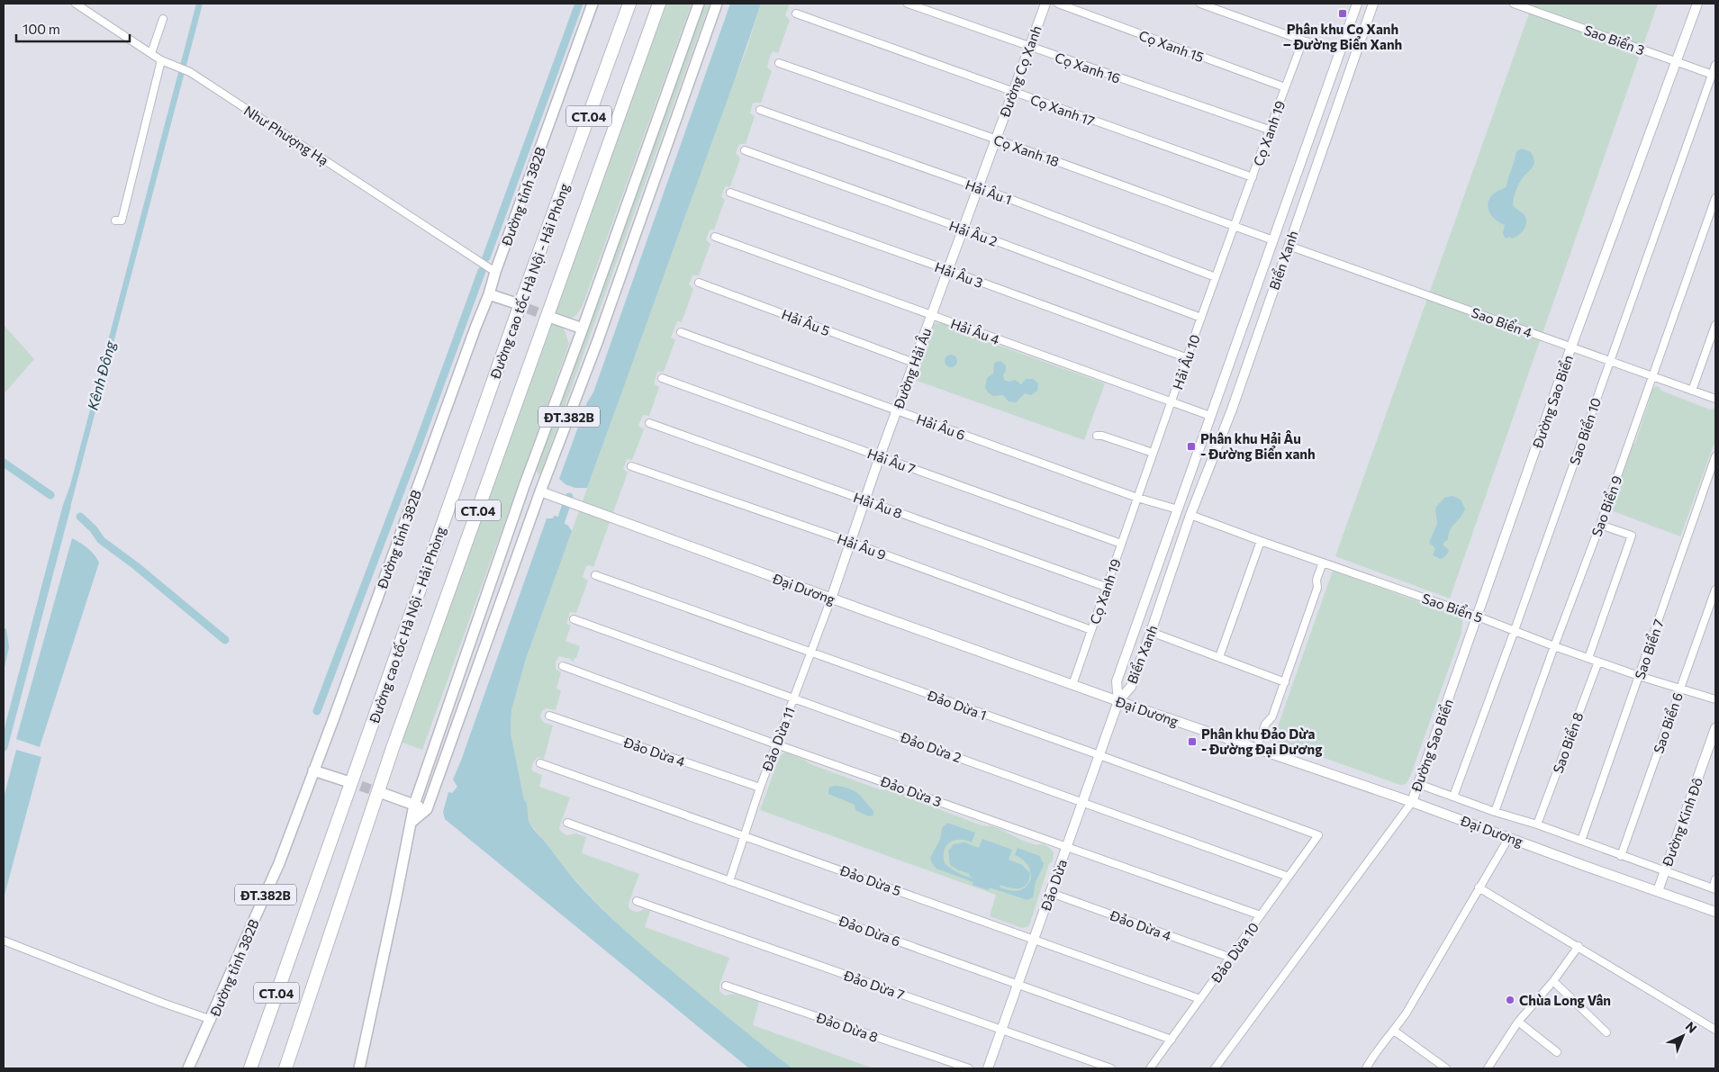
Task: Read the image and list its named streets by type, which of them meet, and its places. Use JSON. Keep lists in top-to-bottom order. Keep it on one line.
{"streets":{"highway":["CT.04","Đường cao tốc Hà Nội - Hải Phòng"],"main road":["Đường tỉnh 382B","ĐT.382B"],"street":["Sao Biển 3","Cọ Xanh 15","Cọ Xanh 16","Đường Cọ Xanh","Cọ Xanh 17","Cọ Xanh 19","Như Phượng Hạ","Cọ Xanh 18","Hải Âu 1","Hải Âu 2","Biển Xanh","Hải Âu 3","Hải Âu 5","Sao Biển 4","Hải Âu 4","Hải Âu 10","Đường Hải Âu","Đường Sao Biển","Hải Âu 6","Sao Biển 10","Hải Âu 7","Hải Âu 8","Sao Biển 9","Hải Âu 9","Đại Dương","Sao Biển 5","Sao Biển 7","Đảo Dừa 1","Sao Biển 6","Đảo Dừa 11","Sao Biển 8","Đảo Dừa 2","Đảo Dừa 4","Đảo Dừa 3","Đường Kinh Đô","Đảo Dừa 5","Đảo Dừa","Đảo Dừa 6","Đảo Dừa 10","Đảo Dừa 7","Đảo Dừa 8"]},"crossings":[["Sao Biển 3","Đường Sao Biển"],["Sao Biển 3","Sao Biển 10"],["Cọ Xanh 15","Cọ Xanh 19"],["Cọ Xanh 16","Đường Cọ Xanh"],["Cọ Xanh 16","Cọ Xanh 19"],["Đường Cọ Xanh","Cọ Xanh 17"],["Đường Cọ Xanh","Cọ Xanh 18"],["Đường Cọ Xanh","Đường Hải Âu"],["Cọ Xanh 17","Cọ Xanh 19"],["Cọ Xanh 19","Cọ Xanh 18"],["Cọ Xanh 19","Hải Âu 10"],["Cọ Xanh 19","Hải Âu 6"],["Cọ Xanh 19","Hải Âu 7"],["Cọ Xanh 19","Hải Âu 8"],["Cọ Xanh 19","Hải Âu 9"],["Cọ Xanh 19","Đại Dương"],["Như Phượng Hạ","Đường tỉnh 382B"],["Cọ Xanh 18","Biển Xanh"],["Cọ Xanh 18","Hải Âu 10"],["Cọ Xanh 18","Đường Hải Âu"],["Hải Âu 1","Hải Âu 10"],["Hải Âu 1","Đường Hải Âu"],["Hải Âu 2","Hải Âu 10"],["Hải Âu 2","Đường Hải Âu"],["Biển Xanh","Sao Biển 4"],["Biển Xanh","Hải Âu 4"],["Biển Xanh","Hải Âu 6"],["Biển Xanh","Đại Dương"],["Biển Xanh","Sao Biển 5"],["Biển Xanh","Đảo Dừa"],["Hải Âu 3","Hải Âu 10"],["Hải Âu 3","Đường Hải Âu"],["Hải Âu 5","Đường Hải Âu"],["Sao Biển 4","Đường Sao Biển"],["Sao Biển 4","Sao Biển 10"],["Sao Biển 4","Sao Biển 9"],["Hải Âu 4","Hải Âu 10"],["Hải Âu 4","Đường Hải Âu"],["Hải Âu 10","Hải Âu 6"],["Đường Hải Âu","Hải Âu 6"],["Đường Hải Âu","Hải Âu 7"],["Đường Hải Âu","Hải Âu 8"],["Đường Hải Âu","Hải Âu 9"],["Đường Hải Âu","Đại Dương"],["Đường Hải Âu","Đảo Dừa 11"],["Đường Sao Biển","Đại Dương"],["Đường Sao Biển","Sao Biển 5"],["ĐT.382B","Đại Dương"],["Sao Biển 10","Sao Biển 5"],["Sao Biển 9","Sao Biển 5"],["Đại Dương","Đảo Dừa 11"],["Đại Dương","Đường Kinh Đô"],["Đại Dương","Đảo Dừa"],["Sao Biển 5","Sao Biển 7"],["Sao Biển 5","Sao Biển 6"],["Sao Biển 5","Sao Biển 8"],["Đảo Dừa 1","Đảo Dừa 11"],["Đảo Dừa 1","Đảo Dừa"],["Đảo Dừa 1","Đảo Dừa 10"],["Đảo Dừa 11","Đảo Dừa 2"],["Đảo Dừa 11","Đảo Dừa 4"],["Đảo Dừa 11","Đảo Dừa 3"],["Đảo Dừa 11","Đảo Dừa 5"],["Đảo Dừa 11","Đảo Dừa 6"],["Đảo Dừa 2","Đảo Dừa"],["Đảo Dừa 2","Đảo Dừa 10"],["Đảo Dừa 4","Đảo Dừa"],["Đảo Dừa 4","Đảo Dừa 10"],["Đảo Dừa 3","Đảo Dừa"],["Đảo Dừa 3","Đảo Dừa 10"],["Đảo Dừa 5","Đảo Dừa"],["Đảo Dừa 5","Đảo Dừa 10"],["Đảo Dừa","Đảo Dừa 6"],["Đảo Dừa","Đảo Dừa 7"],["Đảo Dừa 6","Đảo Dừa 10"]],"water":["Kênh Đông"],"places":{"transit":["Phân khu Cọ Xanh – Đường Biển Xanh","Phân khu Hải Âu - Đường Biển xanh","Phân khu Đảo Dừa - Đường Đại Dương"],"other":["Chùa Long Vân"]},"scale_bar":"100 m","north":"top right"}
